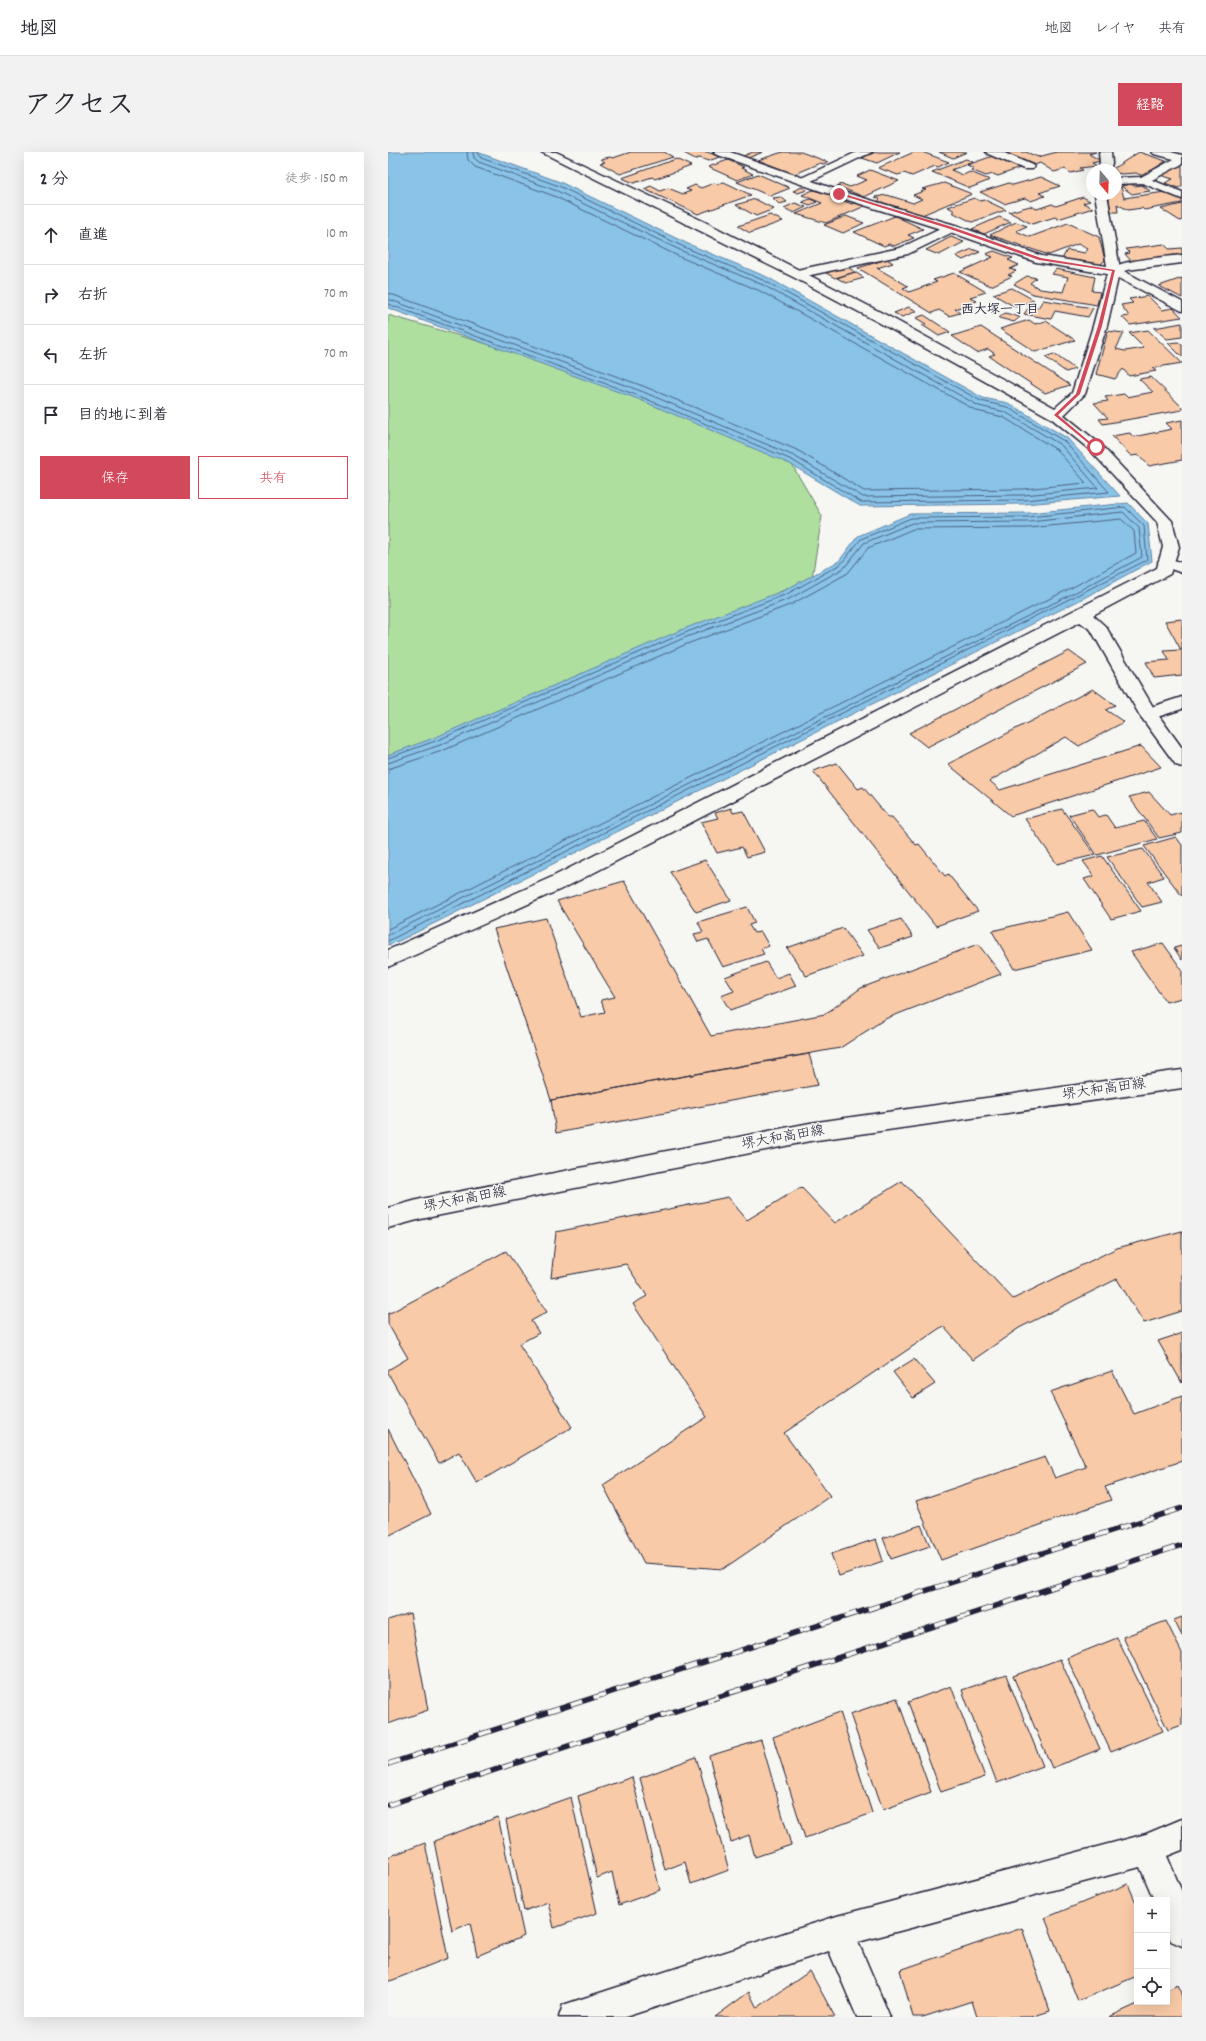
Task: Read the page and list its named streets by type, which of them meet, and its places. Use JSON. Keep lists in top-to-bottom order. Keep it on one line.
{"streets":{"street":["堺大和高田線"]},"districts":["西大塚一丁目"],"north":"bottom","page":{"header":"地図","nav":["地図","レイヤ","共有"],"title":"アクセス","buttons":["経路",["保存","共有"]],"heading":["2 分","徒歩 · 150 m"],"list":[["直進","10 m"],["右折","70 m"],["左折","70 m"],"目的地に到着"],"map_buttons":["+","−"]}}
